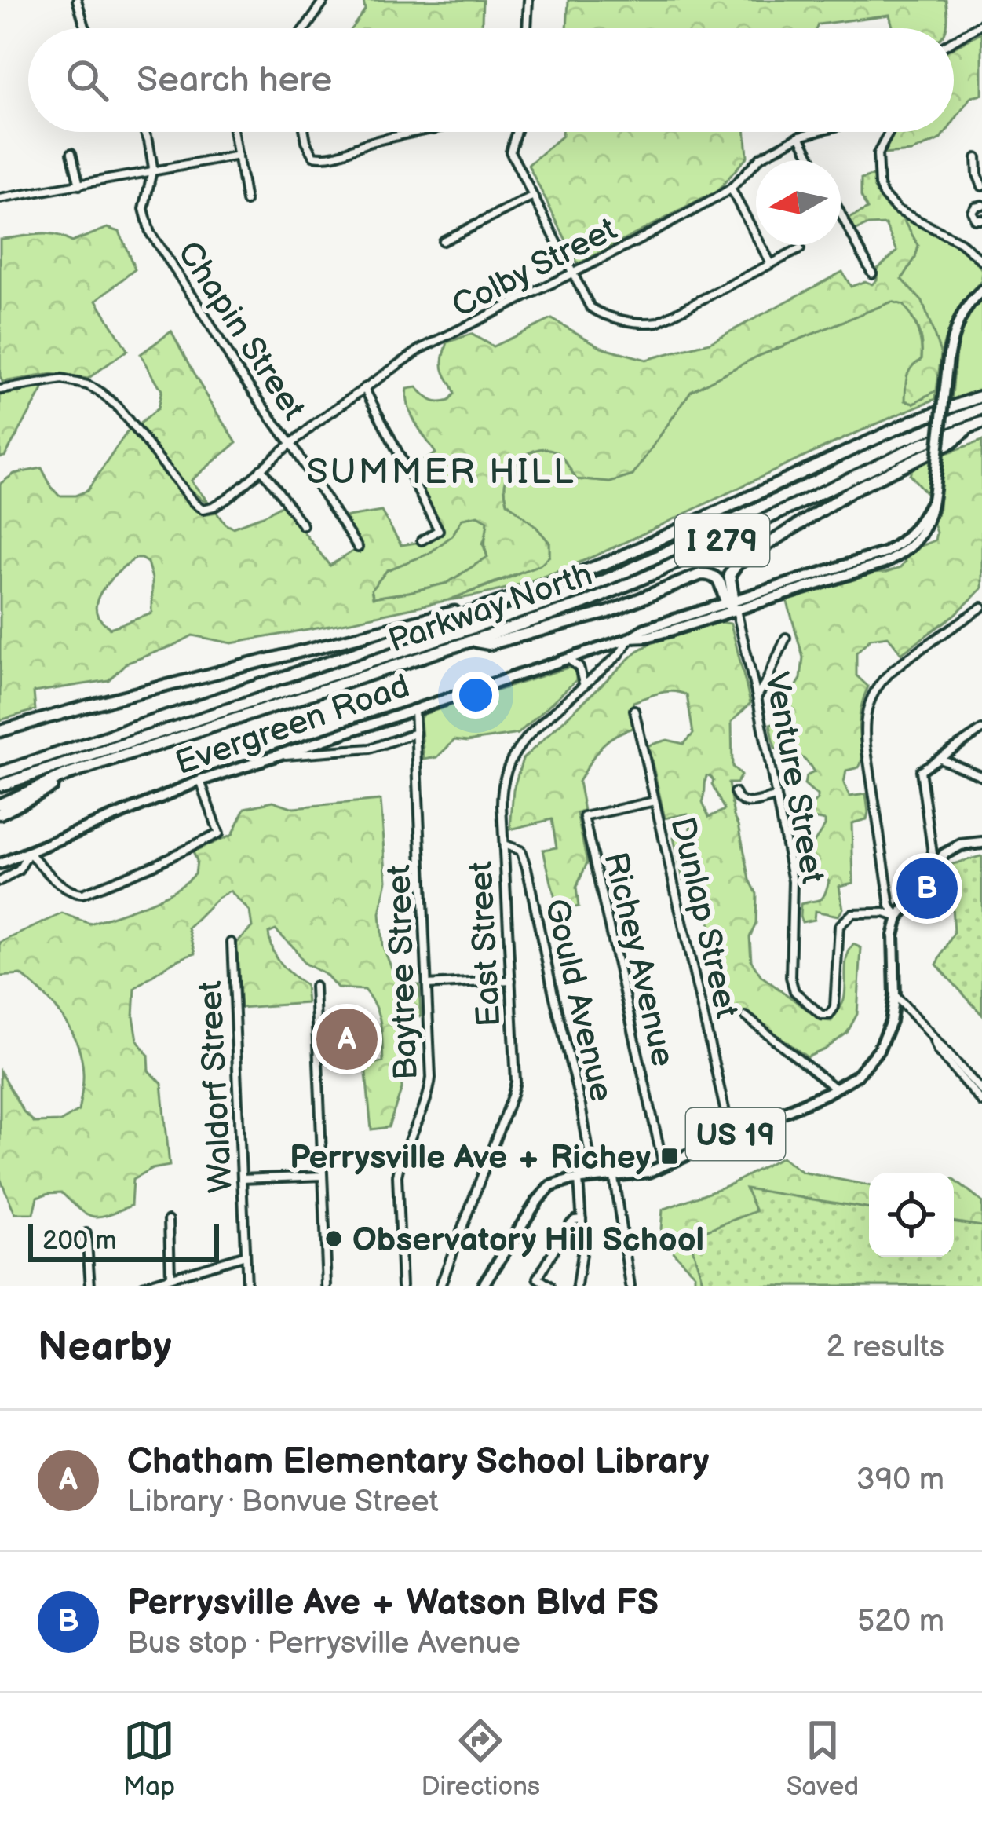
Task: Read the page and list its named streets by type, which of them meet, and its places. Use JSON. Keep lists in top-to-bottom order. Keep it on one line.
{"streets":{"highway":["I 279","Parkway North"],"main road":["Evergreen Road","East Street","US 19"],"street":["Colby Street","Chapin Street","Venture Street","Dunlap Street","Richey Avenue","Baytree Street","Gould Avenue","Waldorf Street"]},"crossings":[["Colby Street","Chapin Street"],["Evergreen Road","East Street"],["Evergreen Road","Baytree Street"],["Venture Street","East Street"],["Venture Street","US 19"],["Dunlap Street","Richey Avenue"],["Dunlap Street","US 19"],["East Street","Gould Avenue"],["Richey Avenue","US 19"],["Gould Avenue","US 19"]],"districts":["SUMMER HILL"],"places":{"transit":["Perrysville Ave + Richey"],"other":["Observatory Hill School"]},"scale_bar":"200 m","north":"left","page":{"search":"Search here","pins":["B","A"],"scale":"200 m","heading":["Nearby","2 results"],"list":[{"mark":"A","name":"Chatham Elementary School Library","note":"Library · Bonvue Street","value":"390 m"},{"mark":"B","name":"Perrysville Ave + Watson Blvd FS","note":"Bus stop · Perrysville Avenue","value":"520 m"}],"nav":["Map","Directions","Saved"]}}
